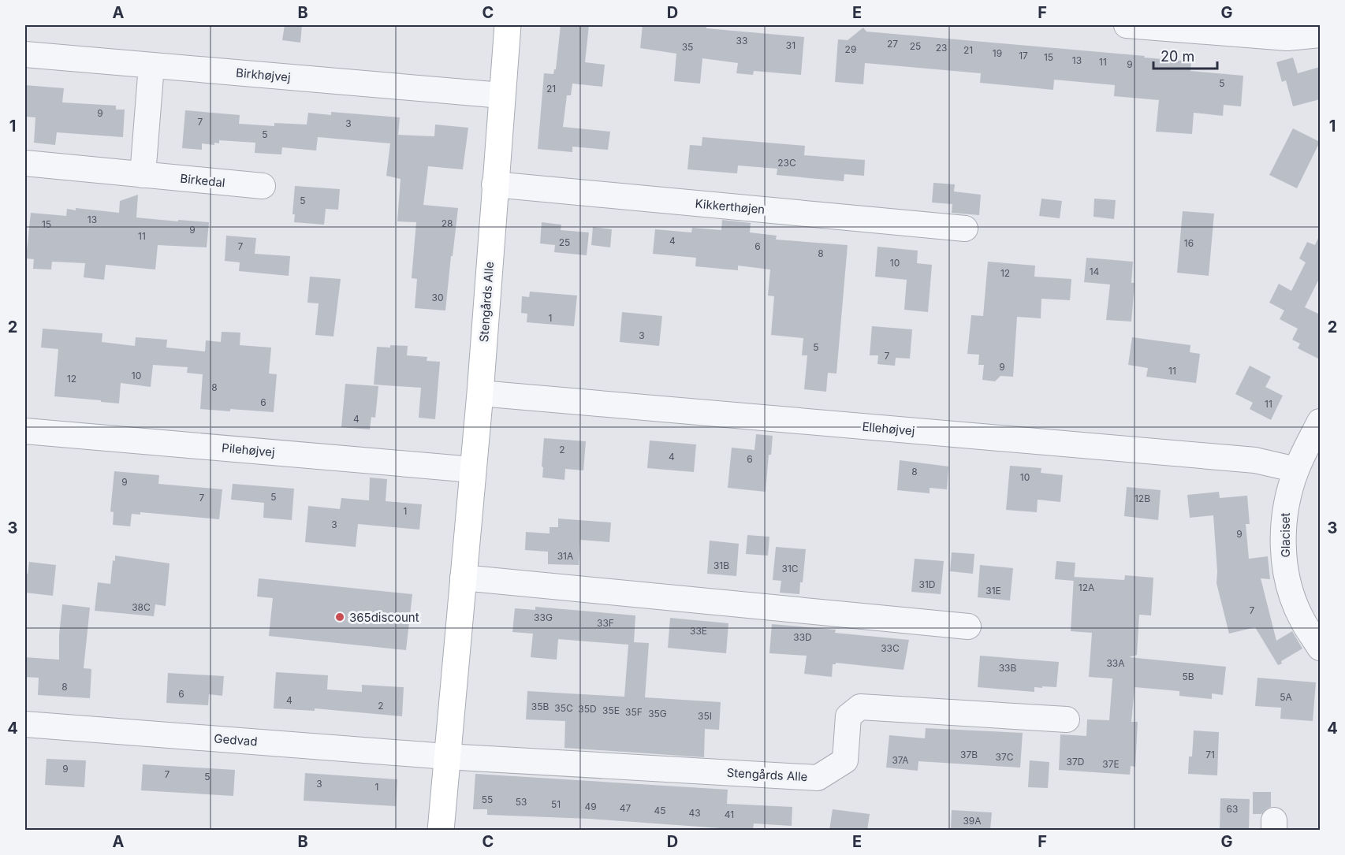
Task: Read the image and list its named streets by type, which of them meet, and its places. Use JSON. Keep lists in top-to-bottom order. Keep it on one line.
{"streets":{"street":["Birkhøjvej","Birkedal","Kikkerthøjen","Stengårds Alle","Ellehøjvej","Pilehøjvej","Glaciset","Gedvad"]},"crossings":[["Birkhøjvej","Stengårds Alle"],["Kikkerthøjen","Stengårds Alle"],["Stengårds Alle","Ellehøjvej"],["Stengårds Alle","Pilehøjvej"],["Stengårds Alle","Gedvad"],["Ellehøjvej","Glaciset"]],"places":["365discount"],"house_numbers":["33","27","31","25","35","23","29","21","19","17","15","13","11","9","5","21","9","7","3","5","23C","5","13","28","15","9","11","4","25","16","7","6","8","10","14","12","30","1","3","5","7","9","11","10","12","8","6","11","4","2","4","6","8","10","9","5","7","12B","1","3","9","31A","31B","31C","31D","12A","31E","38C","7","33G","33F","33E","33D","33C","33A","33B","5B","8","6","5A","4","2","35B","35C","35D","35E","35F","35G","35I","37B","71","37C","37A","37D","37E","9","7","5","3","1","55","53","51","49","47","63","45","43","41","39A"],"scale_bar":"20 m","grid":{"columns":["A","B","C","D","E","F","G"],"rows":["1","2","3","4"]}}
